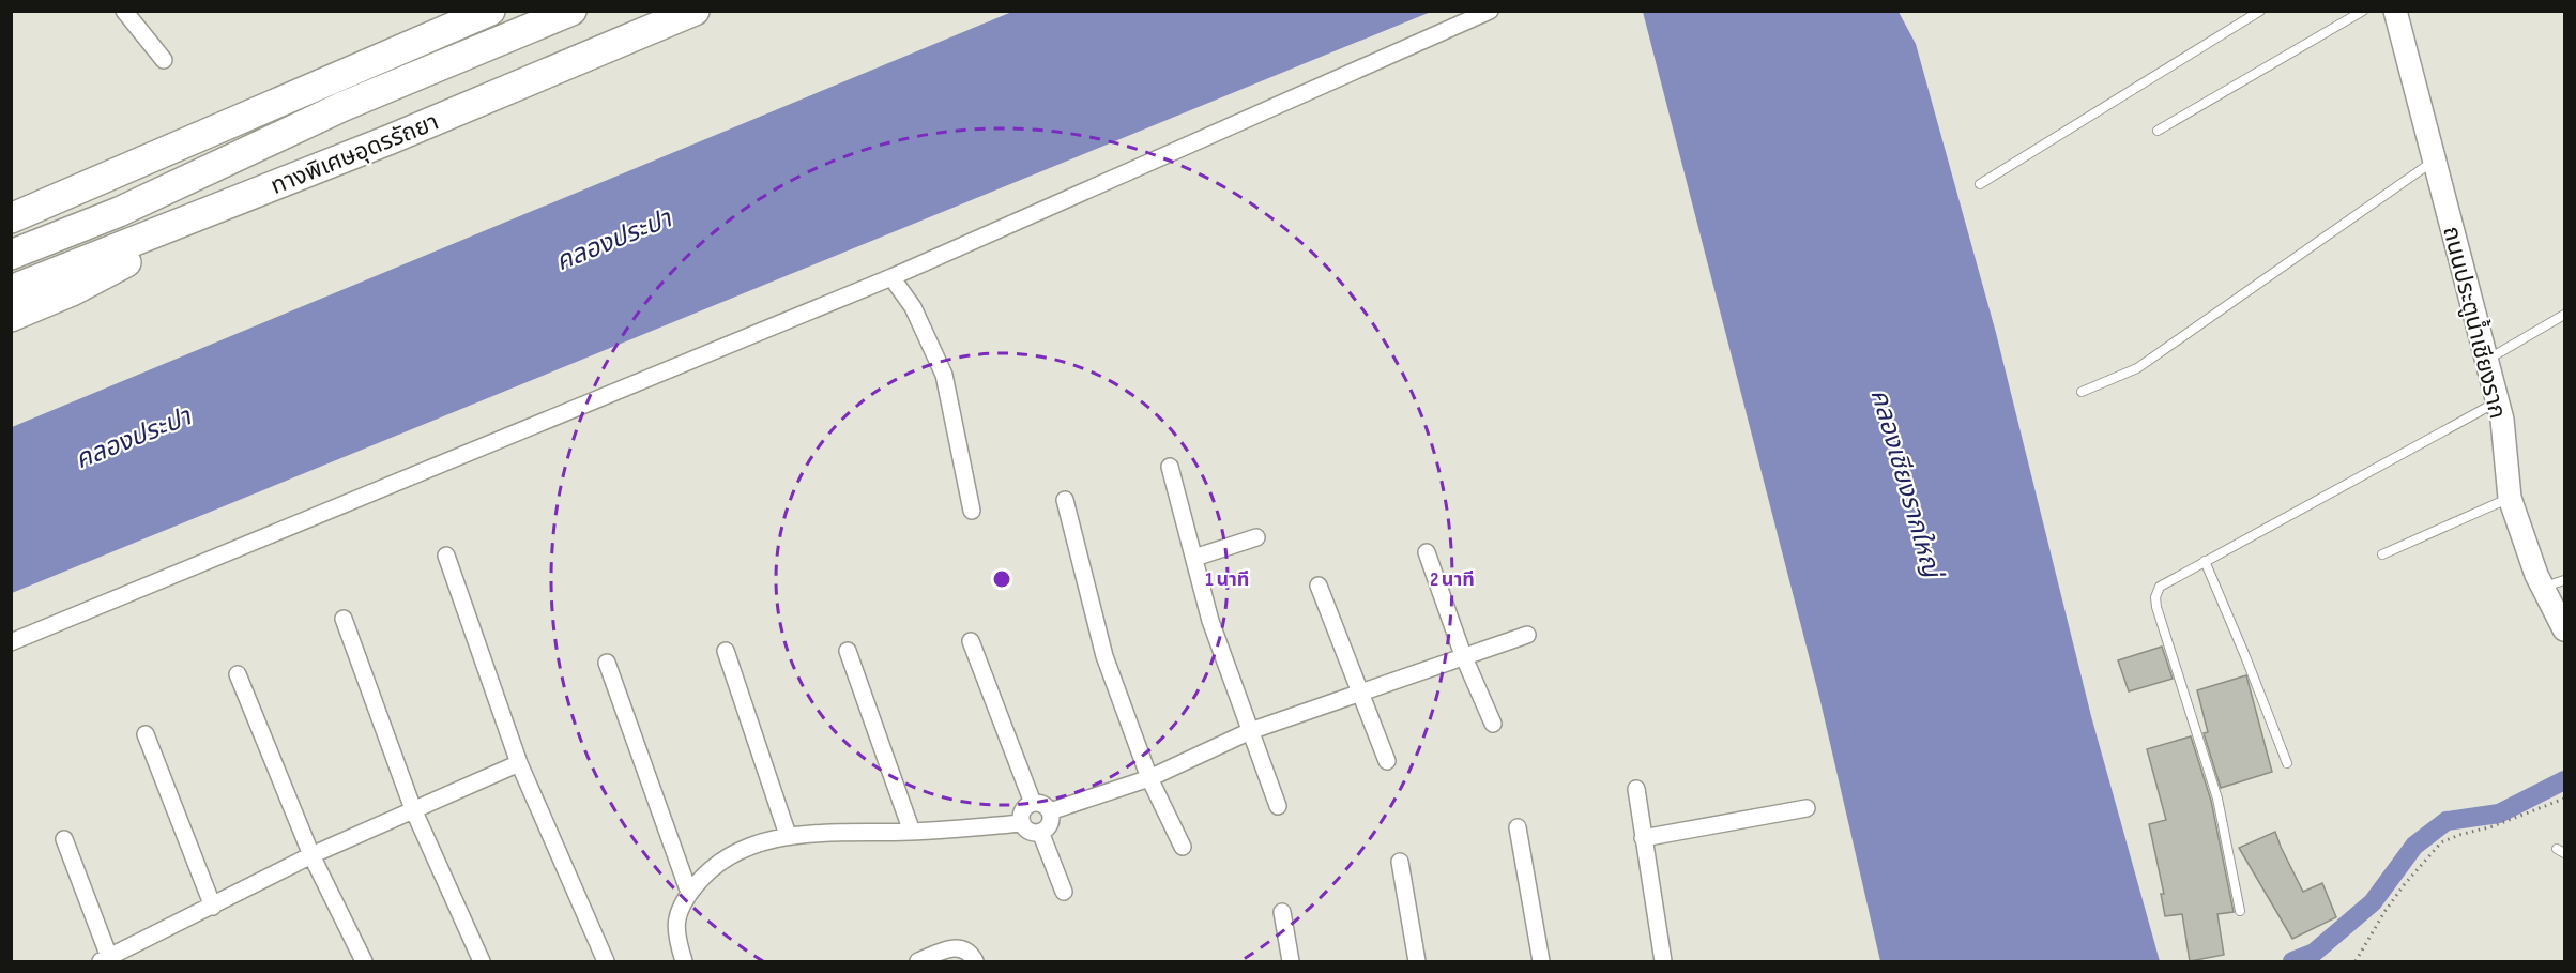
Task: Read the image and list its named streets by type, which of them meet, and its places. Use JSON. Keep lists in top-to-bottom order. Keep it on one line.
{"streets":{"highway":["ทางพิเศษอุดรรัถยา"],"street":["ถนนประตูน้ำเชียงราก"]},"water":["คลองประปา","คลองเชียงรากใหญ่"],"rings":["1 นาที","2 นาที"]}
